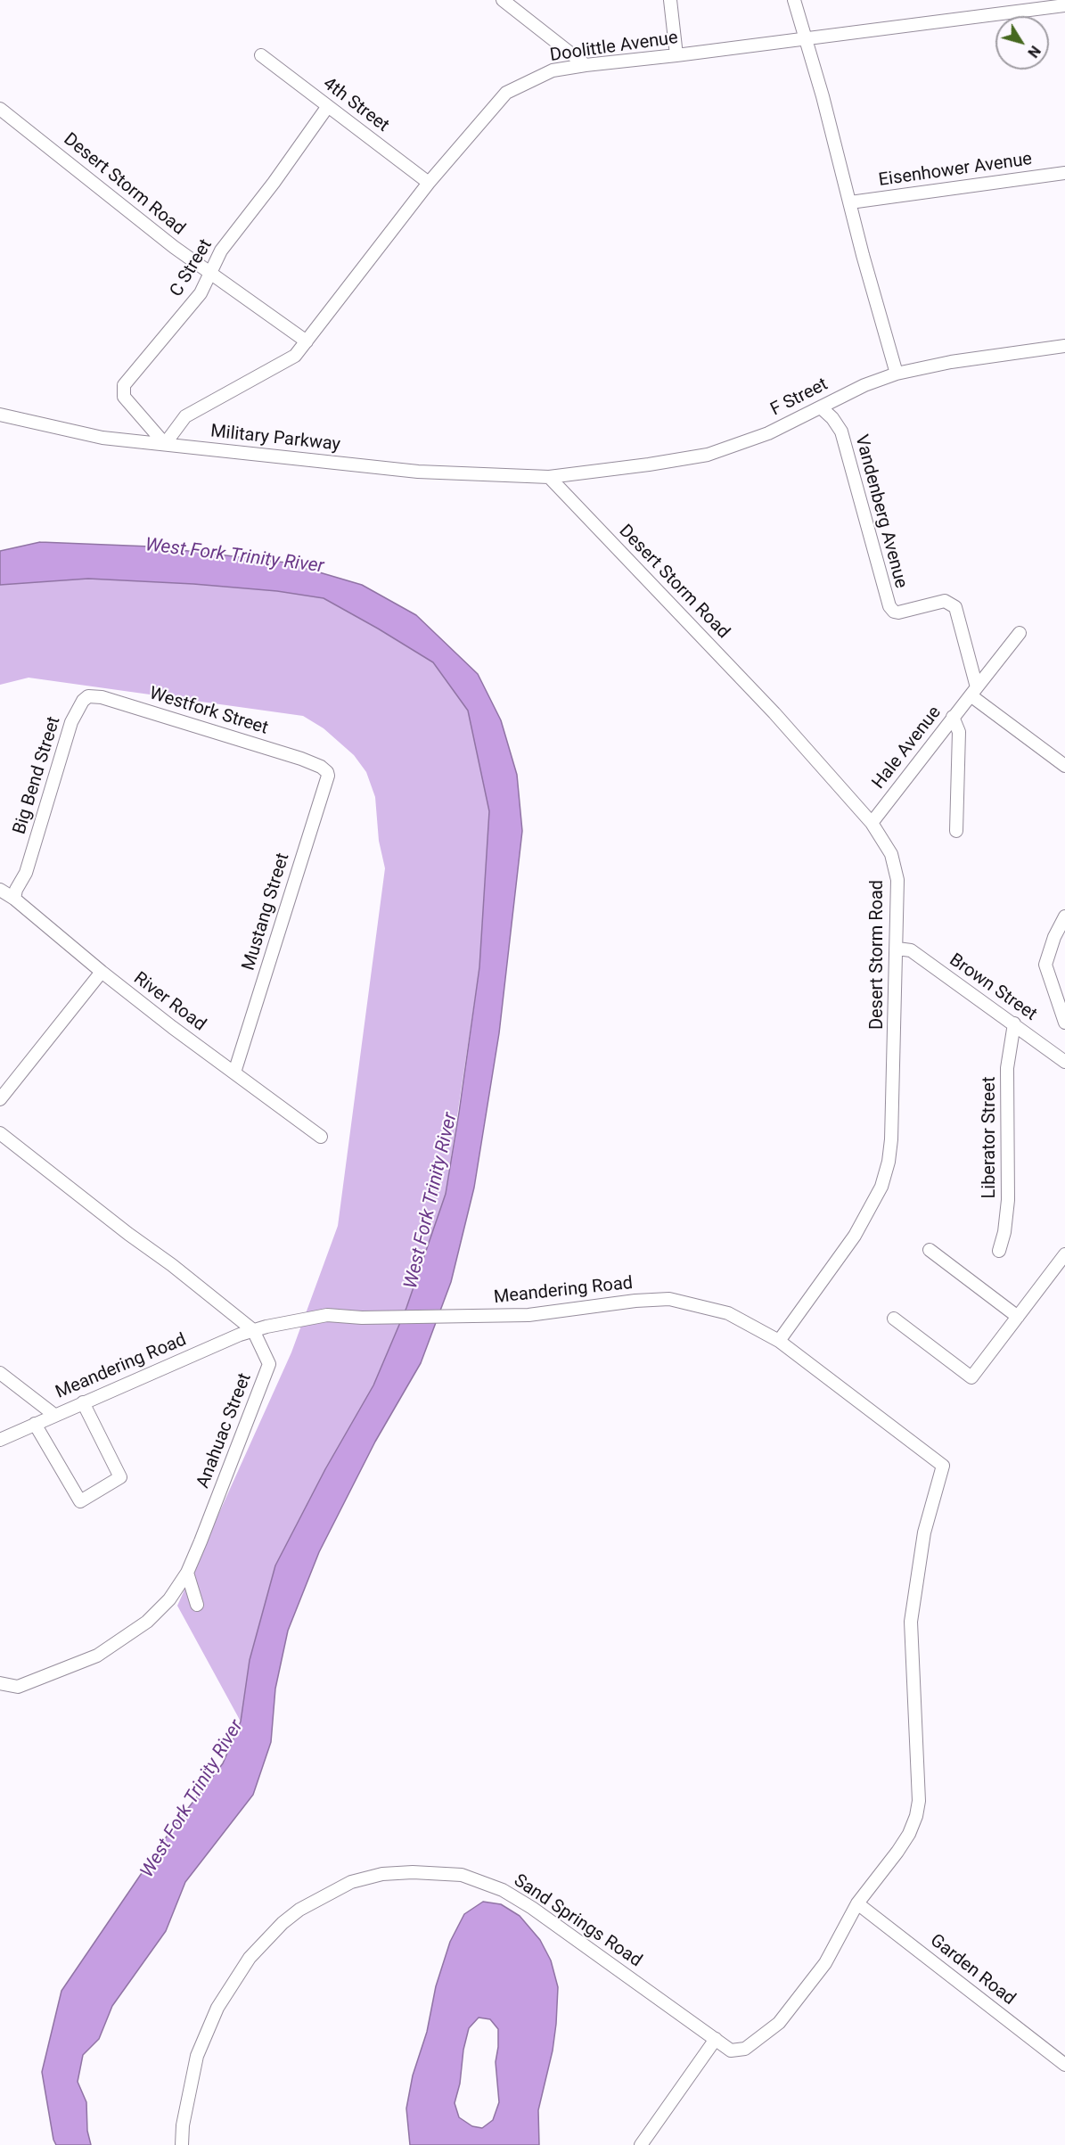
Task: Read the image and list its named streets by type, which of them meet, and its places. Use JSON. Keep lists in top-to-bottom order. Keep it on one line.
{"streets":{"street":["Doolittle Avenue","4th Street","Eisenhower Avenue","Desert Storm Road","C Street","F Street","Military Parkway","Vandenberg Avenue","Westfork Street","Hale Avenue","Big Bend Street","Mustang Street","Brown Street","River Road","Liberator Street","Meandering Road","Anahuac Street","Sand Springs Road","Garden Road"]},"crossings":[["Doolittle Avenue","4th Street"],["Doolittle Avenue","Desert Storm Road"],["Doolittle Avenue","C Street"],["Doolittle Avenue","Military Parkway"],["4th Street","C Street"],["Desert Storm Road","C Street"],["Desert Storm Road","F Street"],["Desert Storm Road","Military Parkway"],["Desert Storm Road","Hale Avenue"],["Desert Storm Road","Brown Street"],["Desert Storm Road","Meandering Road"],["C Street","Military Parkway"],["F Street","Military Parkway"],["F Street","Vandenberg Avenue"],["Vandenberg Avenue","Hale Avenue"],["Westfork Street","Big Bend Street"],["Westfork Street","Mustang Street"],["Big Bend Street","River Road"],["Mustang Street","River Road"],["Brown Street","Liberator Street"],["Meandering Road","Anahuac Street"],["Meandering Road","Sand Springs Road"],["Sand Springs Road","Garden Road"]],"water":["West Fork Trinity River"],"north":"bottom right"}
